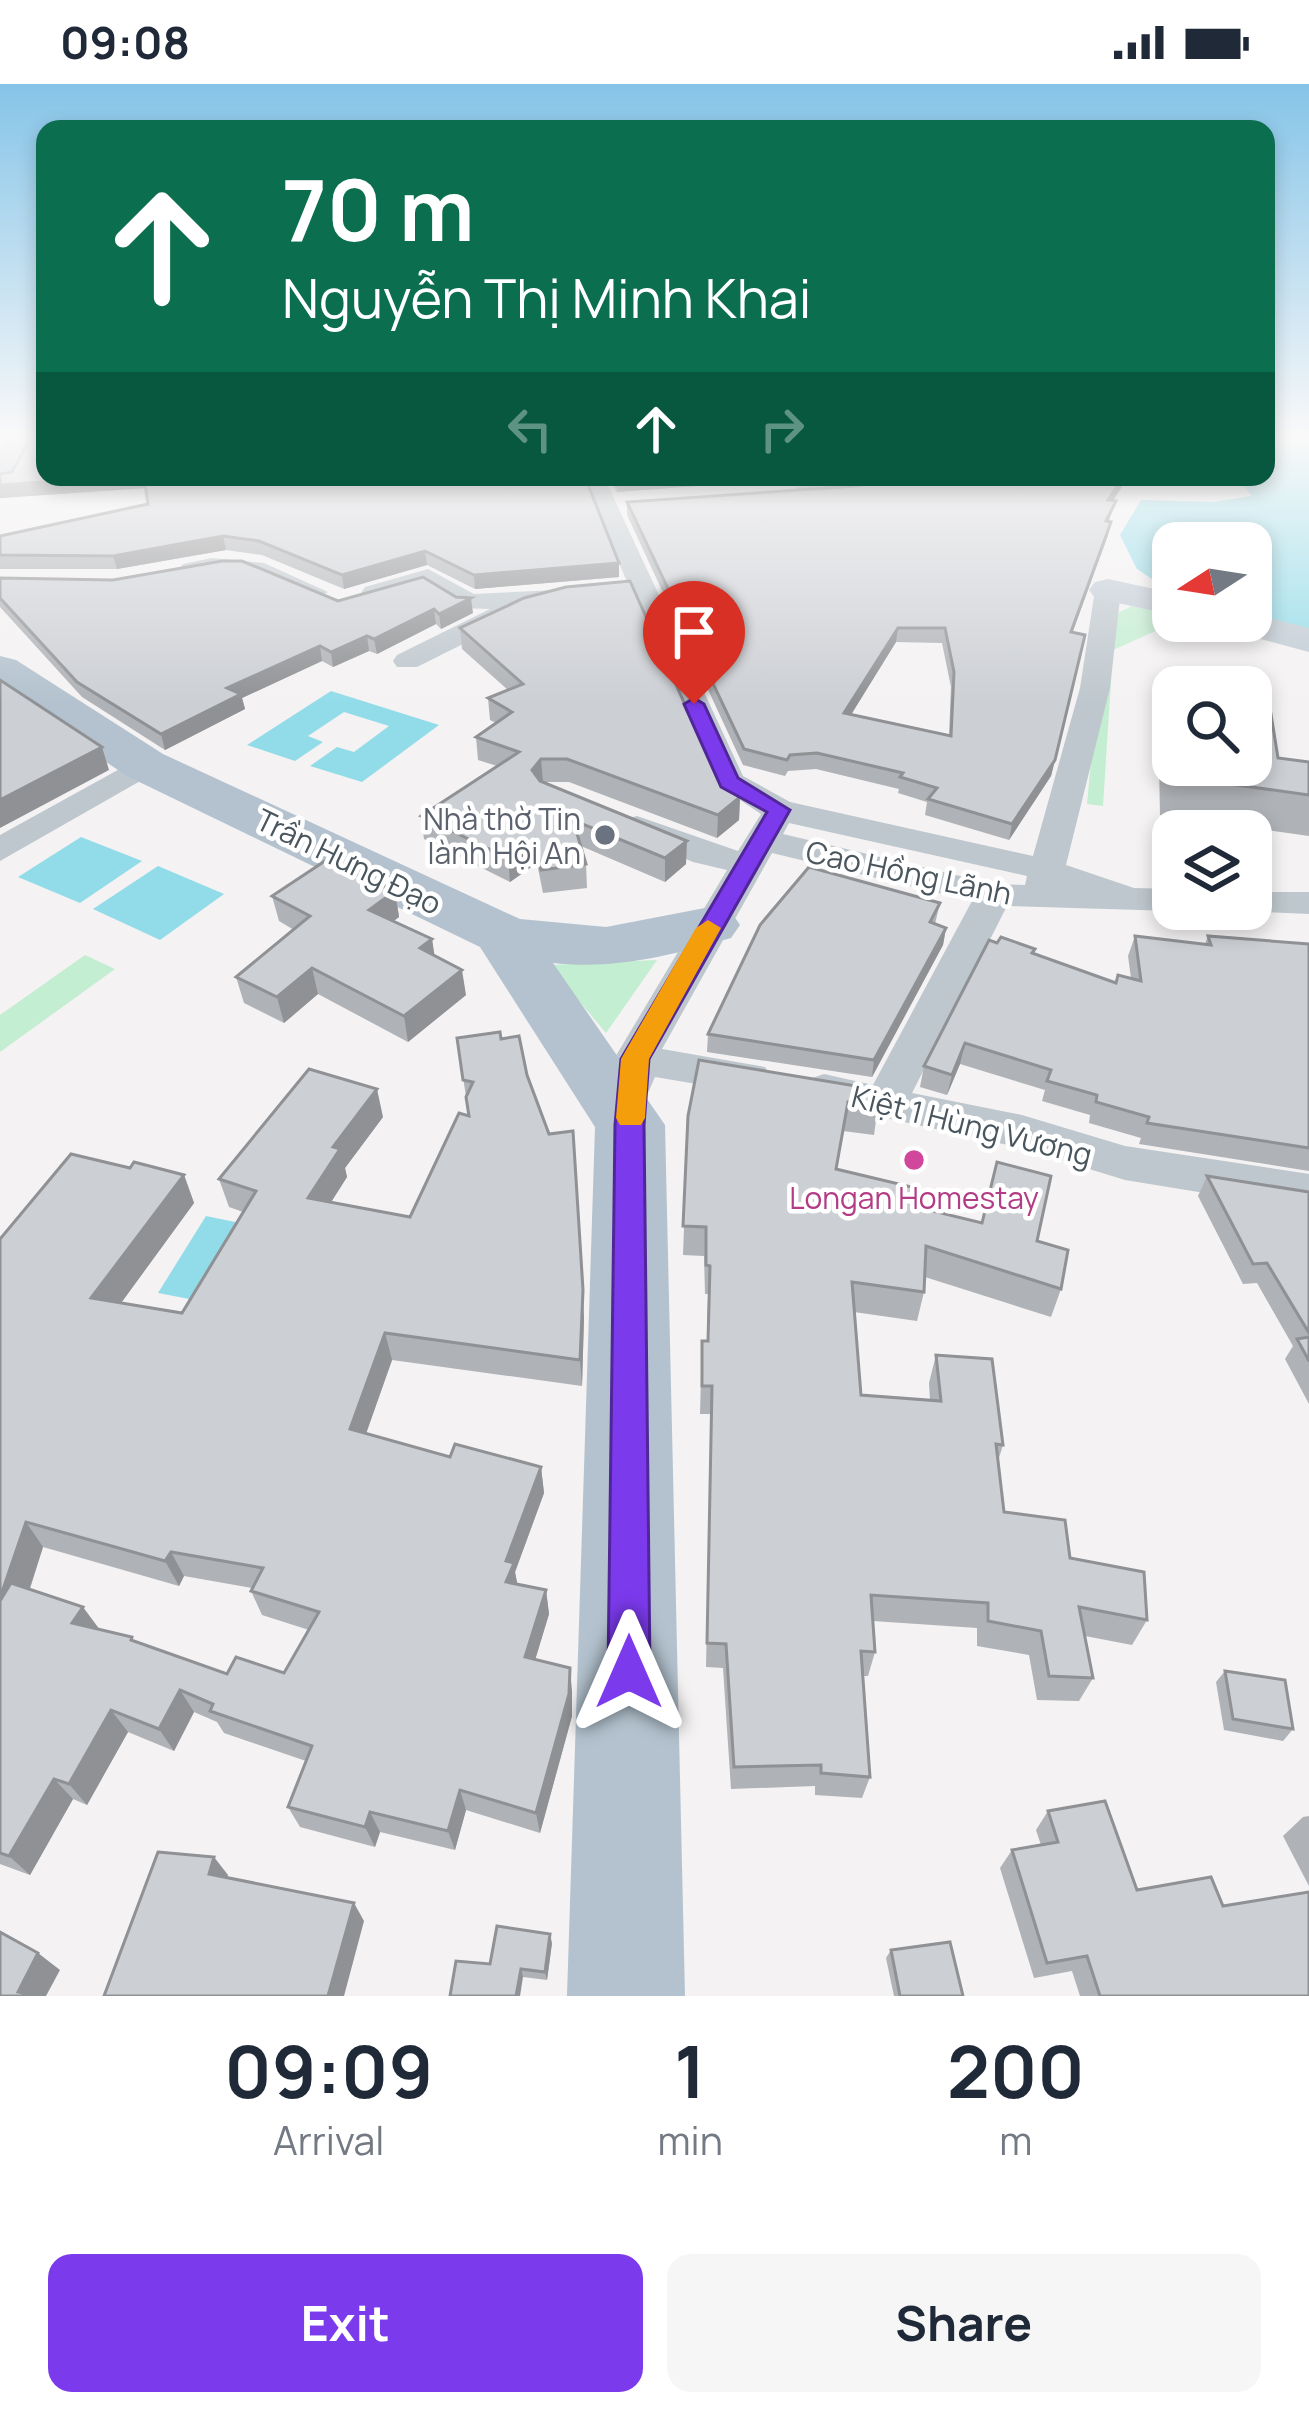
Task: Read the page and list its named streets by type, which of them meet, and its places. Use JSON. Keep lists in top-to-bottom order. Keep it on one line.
{"streets":{"main road":["Trần Hưng Đạo"],"street":["Cao Hồng Lãnh","Kiệt 1 Hùng Vương"]},"places":["Nhà thờ Tin lành Hội An","Longan Homestay"],"north":"left","page":{"status":"09:08","turn":["70 m","Nguyễn Thị Minh Khai"],"eta":["09:09","Arrival","1","min","200","m"],"buttons":["Exit","Share"]}}
